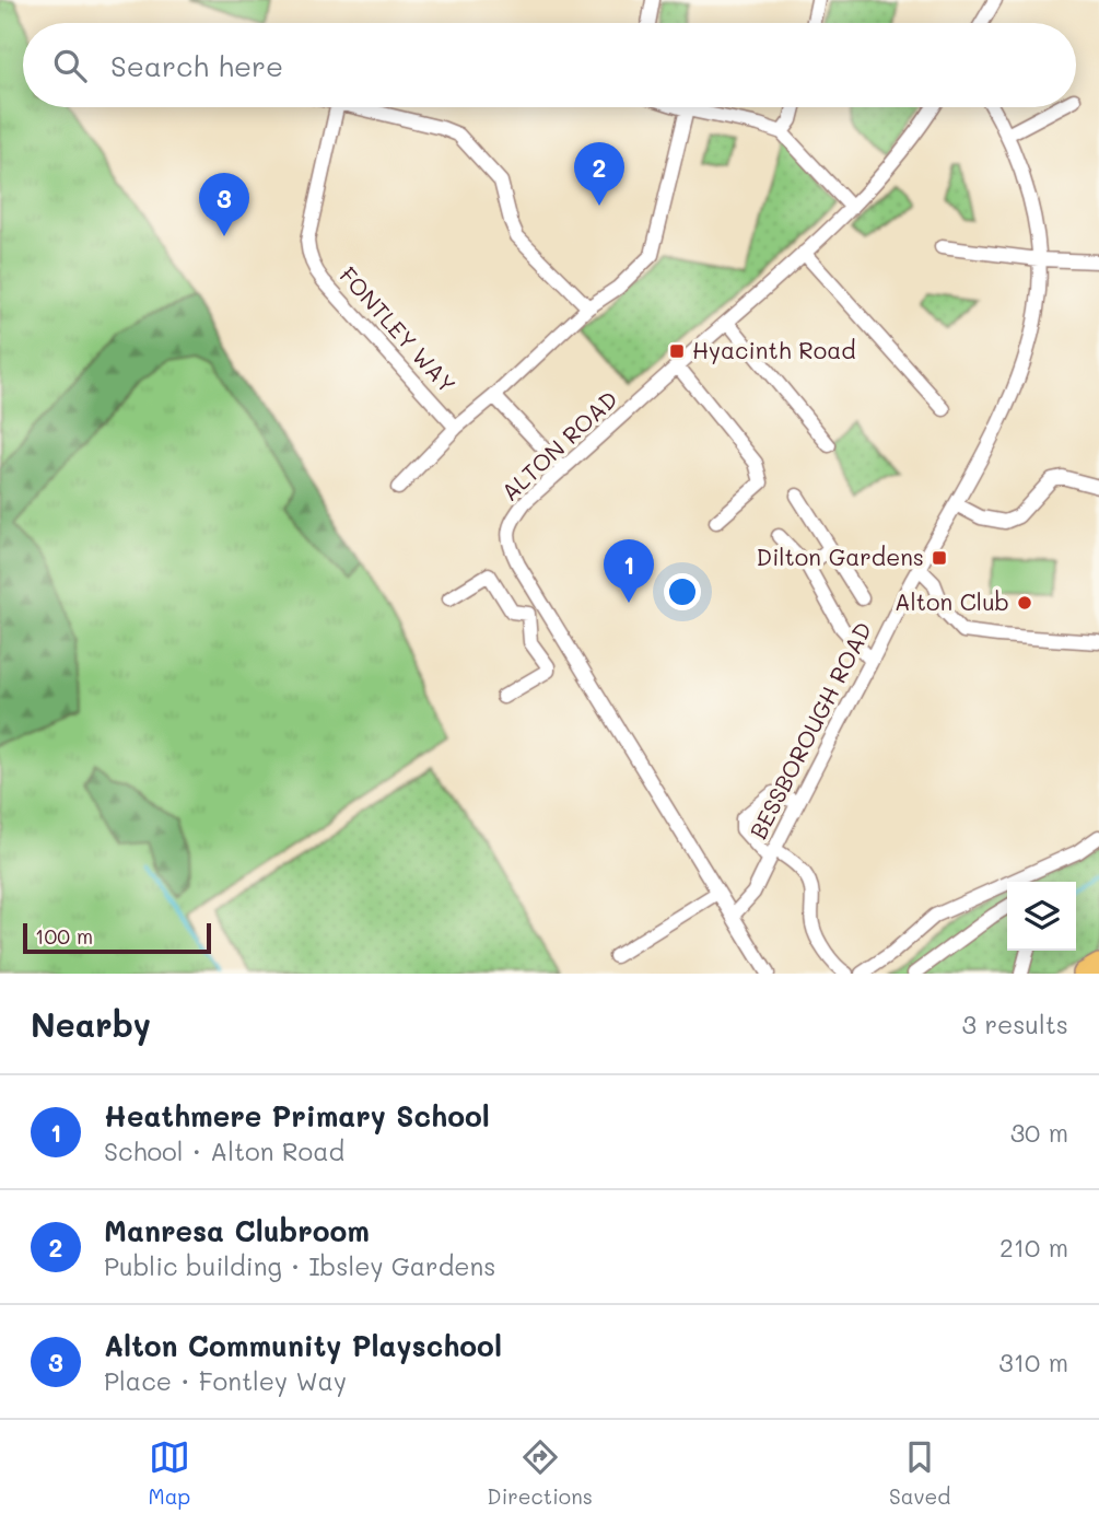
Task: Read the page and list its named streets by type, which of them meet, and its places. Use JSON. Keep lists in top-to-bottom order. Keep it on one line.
{"streets":{"street":["FONTLEY WAY","ALTON ROAD","BESSBOROUGH ROAD"]},"crossings":[["ALTON ROAD","BESSBOROUGH ROAD"]],"places":{"transit":["Hyacinth Road","Dilton Gardens"],"other":["Alton Club"]},"scale_bar":"100 m","page":{"search":"Search here","pins":["2","3","1"],"scale":"100 m","heading":["Nearby","3 results"],"list":[{"mark":"1","name":"Heathmere Primary School","note":"School · Alton Road","value":"30 m"},{"mark":"2","name":"Manresa Clubroom","note":"Public building · Ibsley Gardens","value":"210 m"},{"mark":"3","name":"Alton Community Playschool","note":"Place · Fontley Way","value":"310 m"}],"nav":["Map","Directions","Saved"]}}
